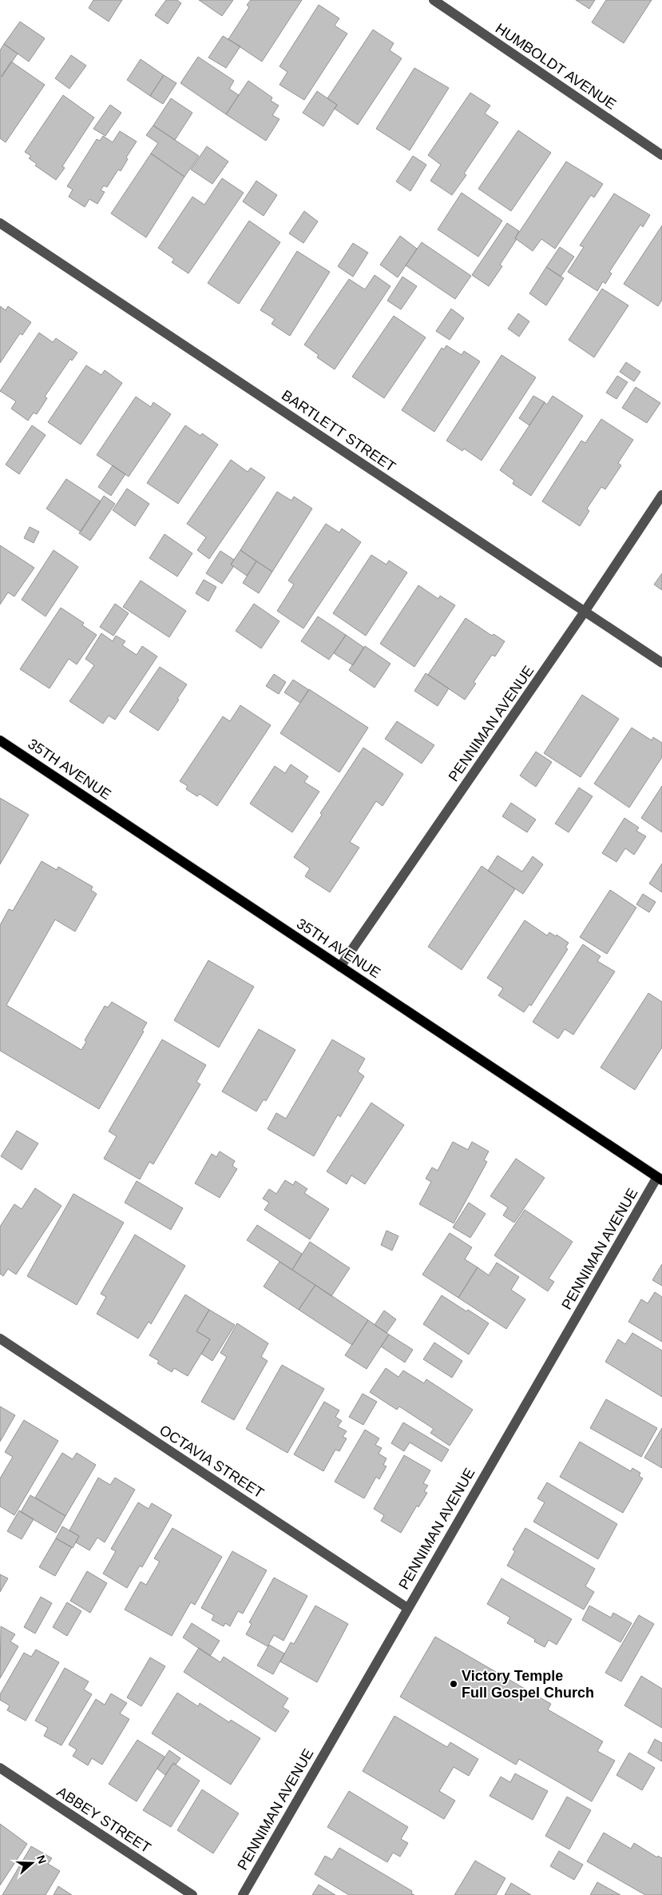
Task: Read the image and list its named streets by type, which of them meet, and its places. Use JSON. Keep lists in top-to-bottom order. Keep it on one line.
{"streets":{"main road":["35TH AVENUE"],"street":["HUMBOLDT AVENUE","BARTLETT STREET","PENNIMAN AVENUE","OCTAVIA STREET","ABBEY STREET"]},"crossings":[["BARTLETT STREET","PENNIMAN AVENUE"],["PENNIMAN AVENUE","35TH AVENUE"],["PENNIMAN AVENUE","OCTAVIA STREET"]],"places":["Victory Temple Full Gospel Church"],"north":"right"}
